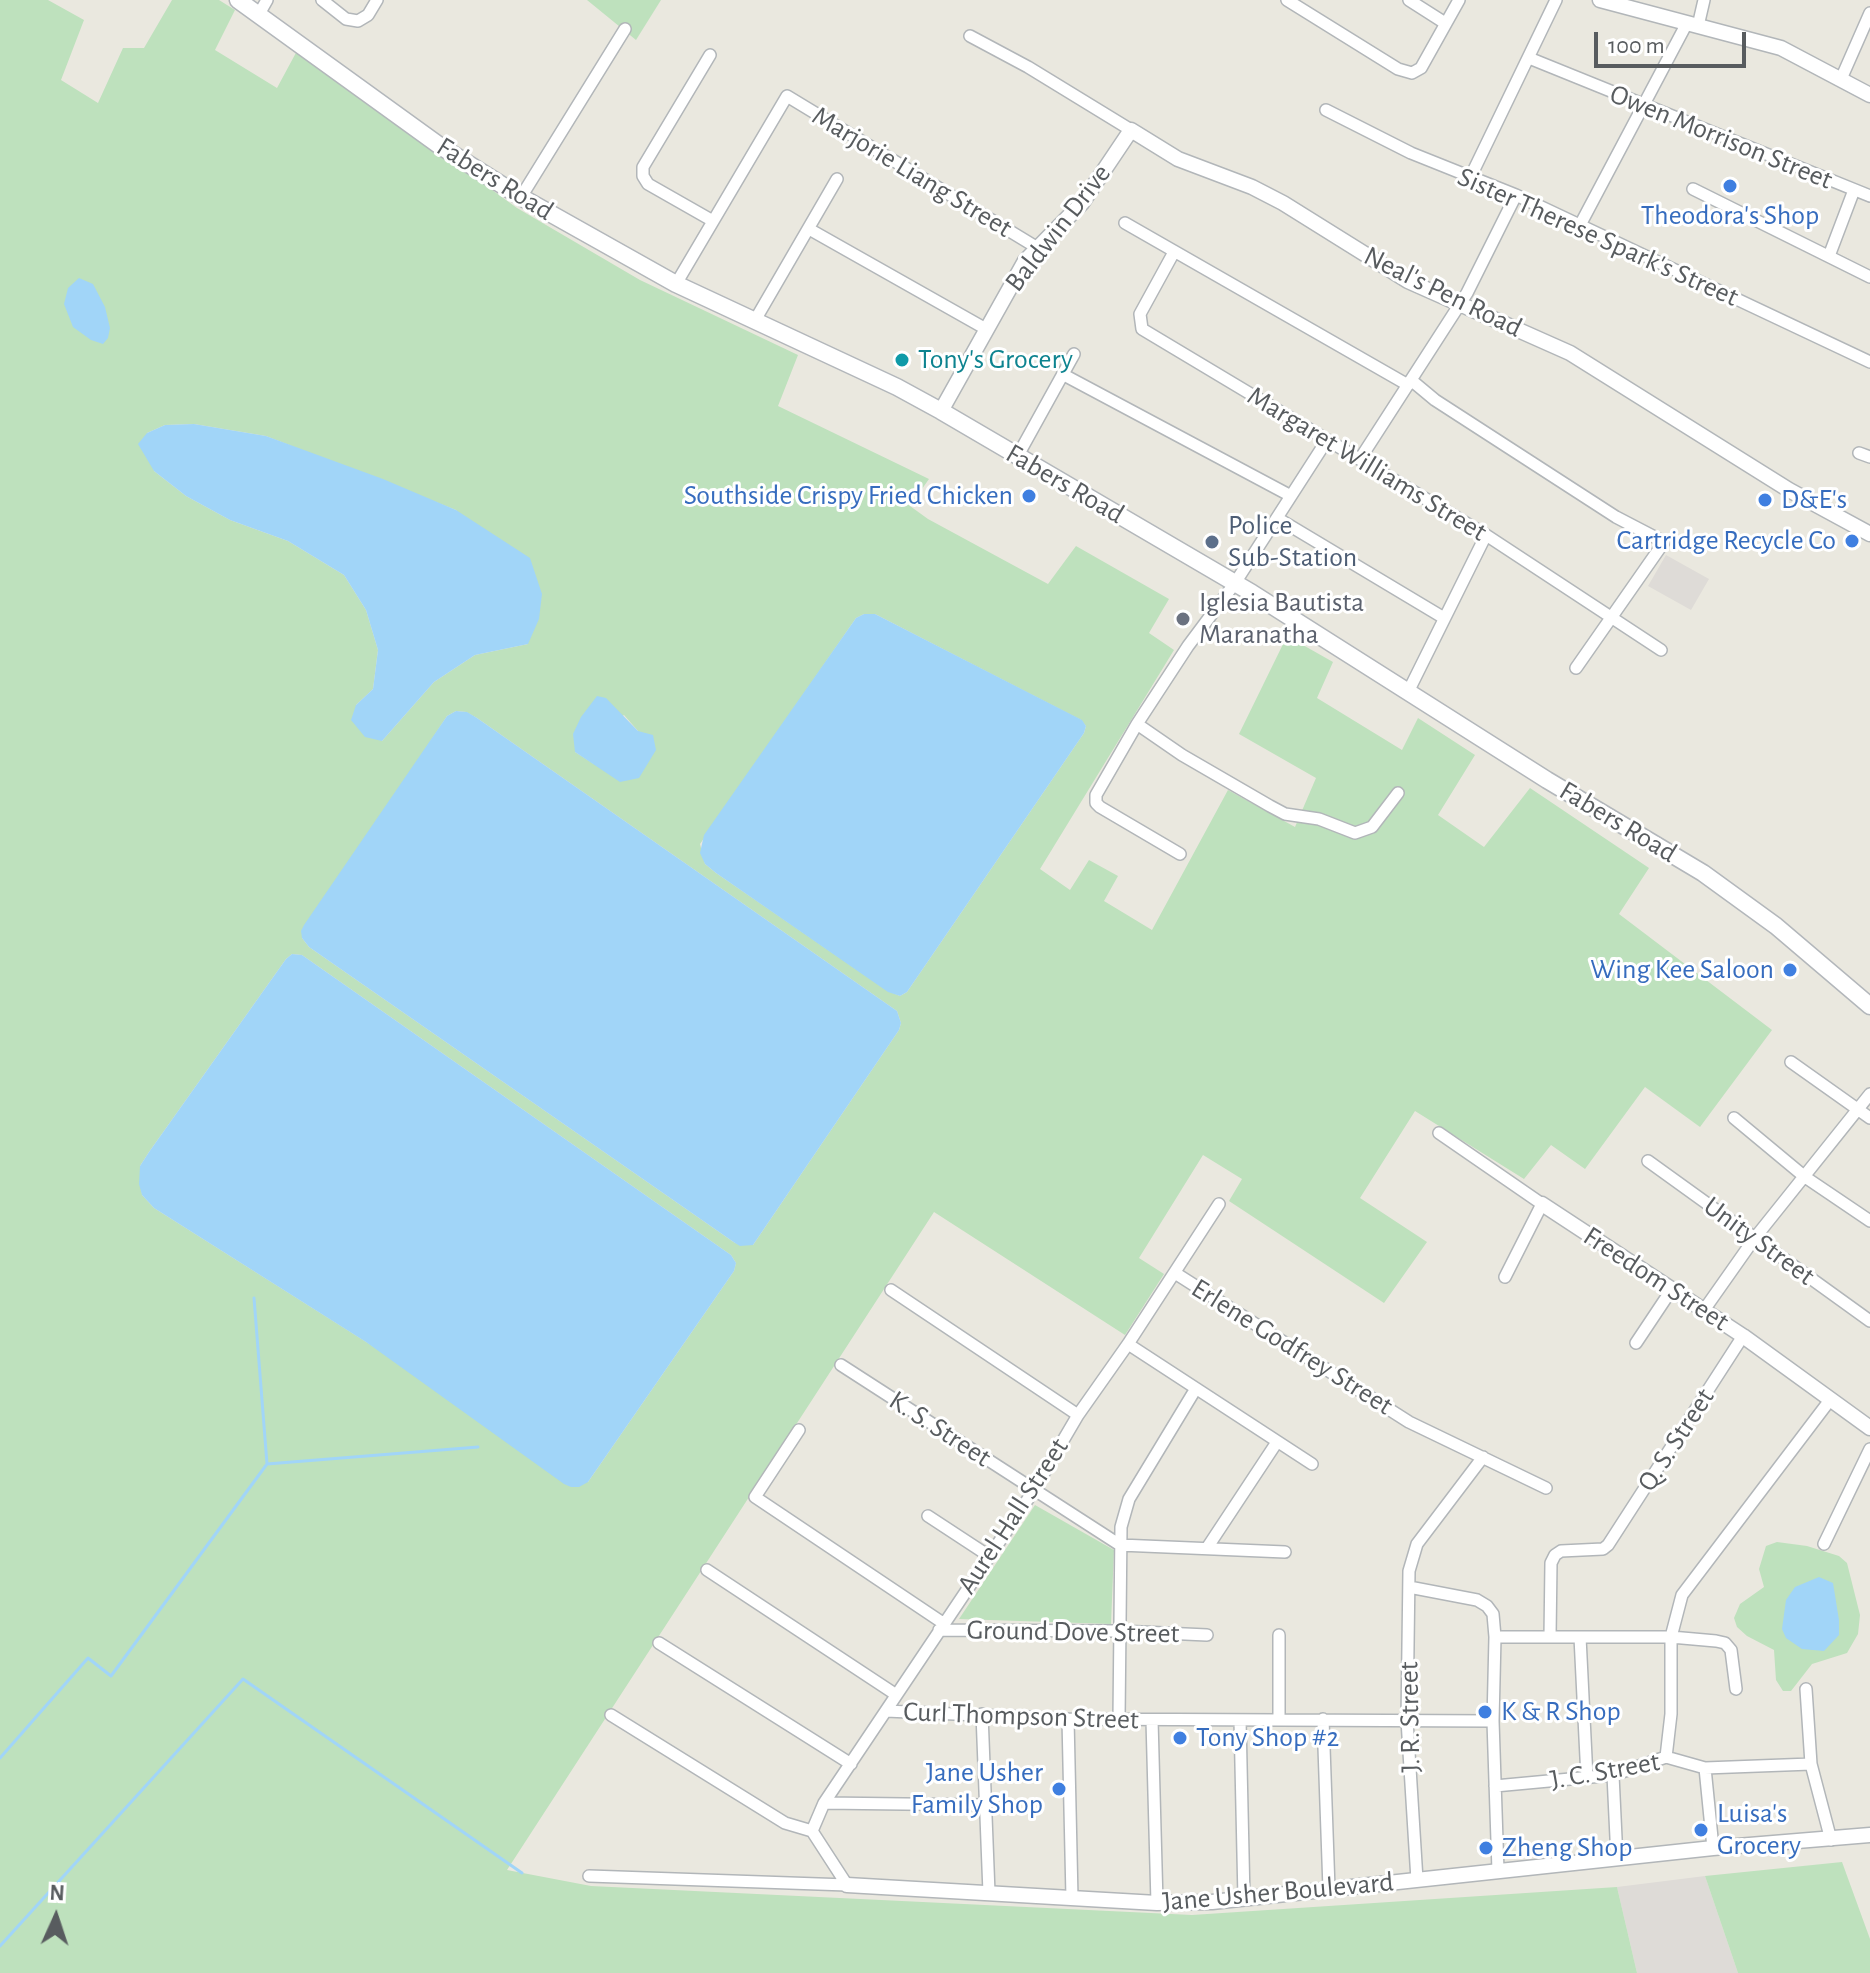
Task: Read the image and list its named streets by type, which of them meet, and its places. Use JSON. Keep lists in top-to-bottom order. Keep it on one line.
{"streets":{"main road":["Fabers Road"],"street":["Owen Morrison Street","Marjorie Liang Street","Baldwin Drive","Sister Therese Spark's Street","Neal's Pen Road","Margaret Williams Street","Unity Street","Freedom Street","Erlene Godfrey Street","K. S. Street","Q. S. Street","Aurel Hall Street","Ground Dove Street","Curl Thompson Street","J. R. Street","J. C. Street","Jane Usher Boulevard"]},"crossings":[["Marjorie Liang Street","Baldwin Drive"],["Fabers Road","Baldwin Drive"],["Baldwin Drive","Neal's Pen Road"],["Freedom Street","Q. S. Street"],["Erlene Godfrey Street","Aurel Hall Street"],["Erlene Godfrey Street","J. R. Street"],["K. S. Street","Aurel Hall Street"],["Aurel Hall Street","Ground Dove Street"],["Aurel Hall Street","Curl Thompson Street"],["Curl Thompson Street","J. R. Street"],["J. R. Street","Jane Usher Boulevard"]],"places":["Theodora's Shop","Tony's Grocery","Southside Crispy Fried Chicken","D&E's","Cartridge Recycle Co","Police Sub-Station","Iglesia Bautista Maranatha","Wing Kee Saloon","K & R Shop","Tony Shop #2","Jane Usher Family Shop","Luisa's Grocery","Zheng Shop"],"scale_bar":"100 m","north":"top"}
